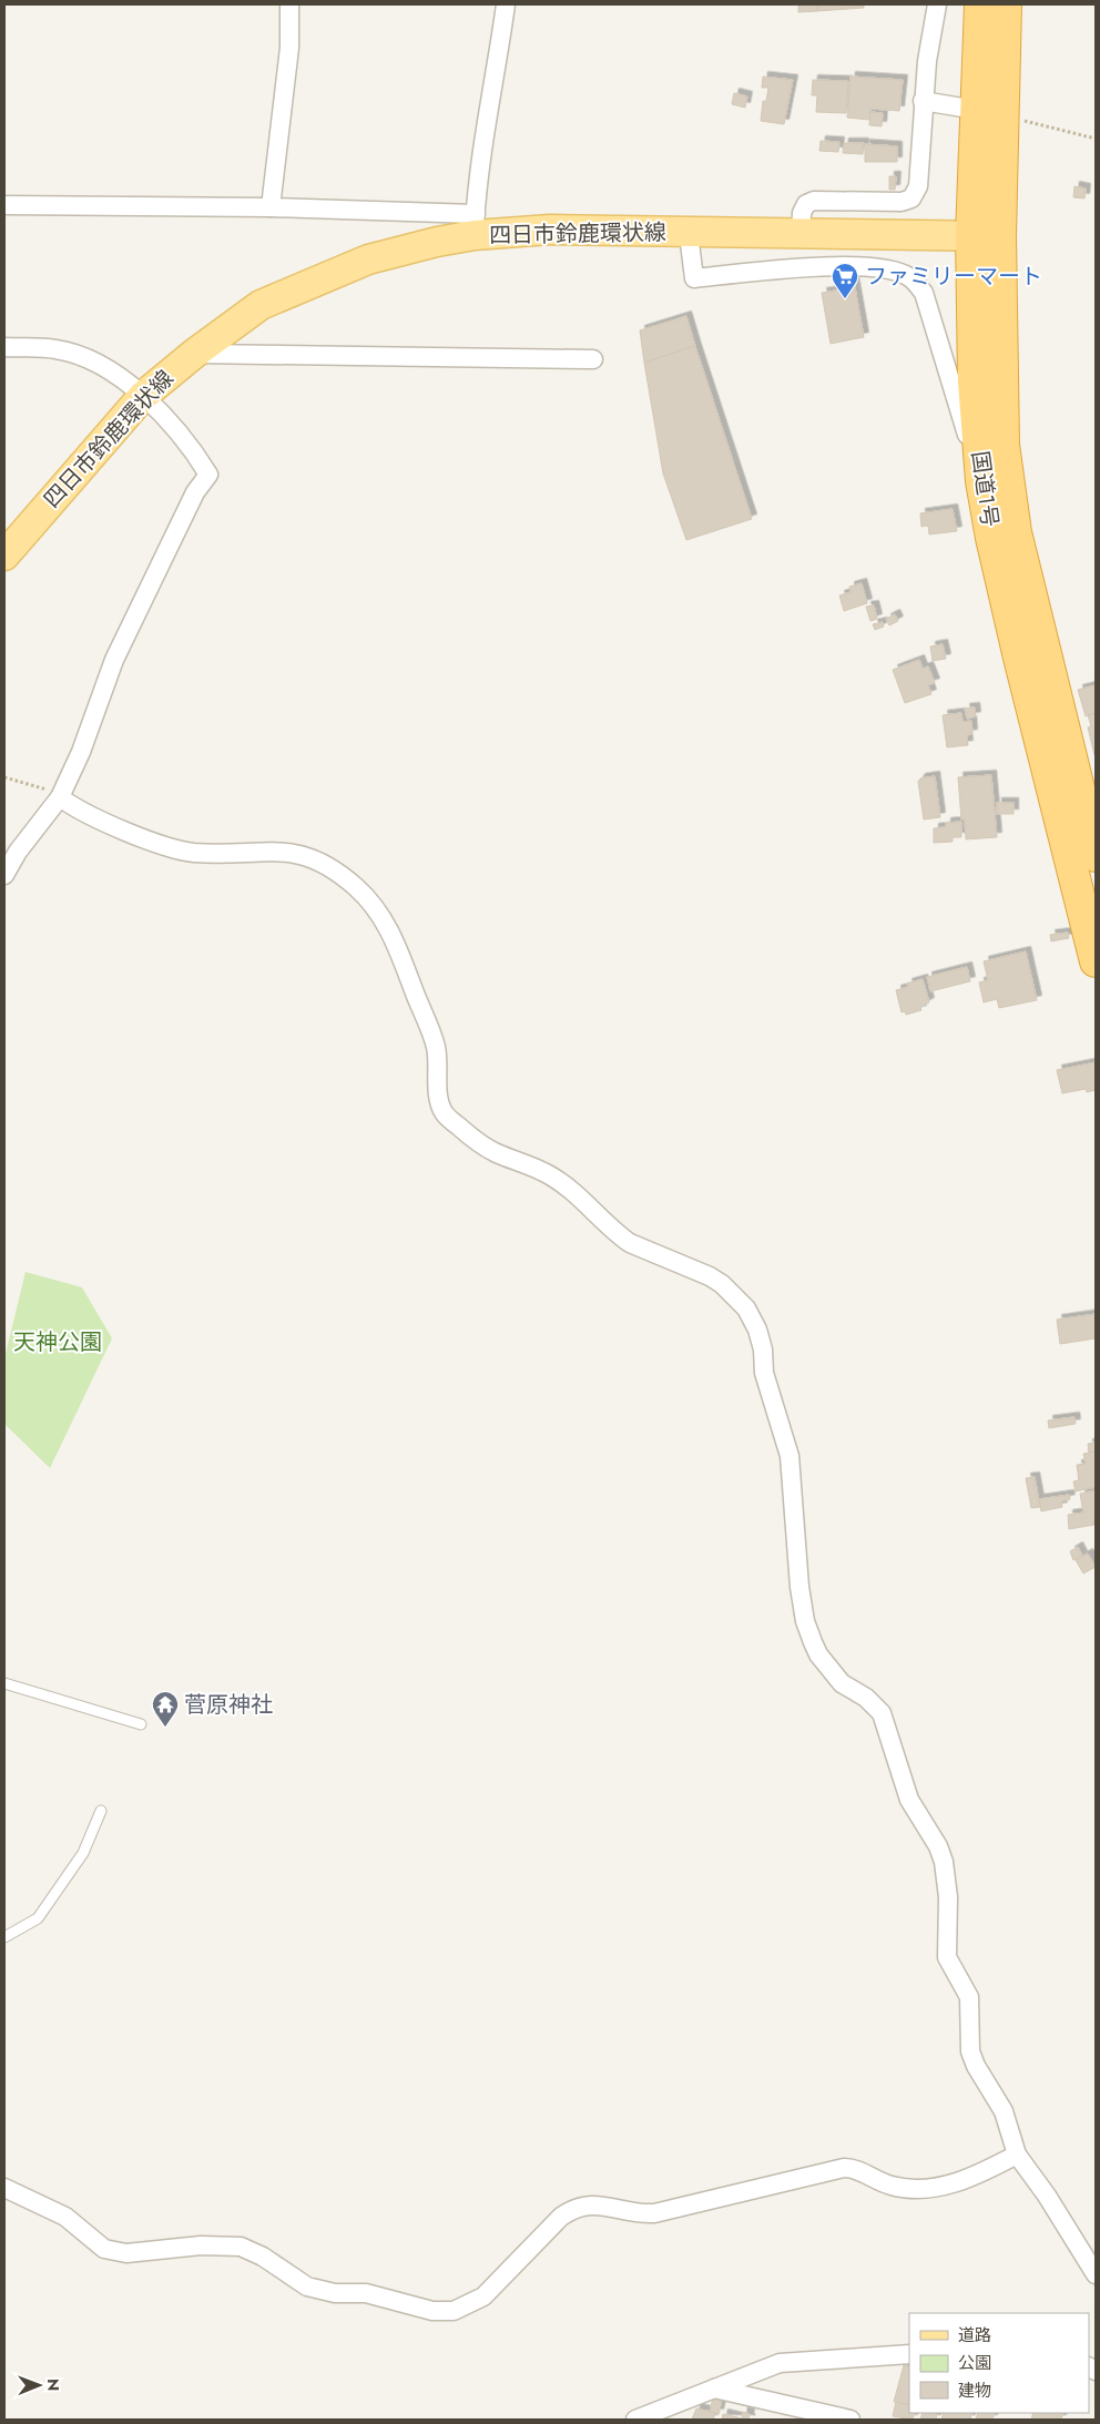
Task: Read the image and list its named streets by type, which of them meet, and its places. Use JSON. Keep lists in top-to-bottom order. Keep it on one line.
{"streets":{"highway":["国道1号"],"main road":["四日市鈴鹿環状線"]},"crossings":[["四日市鈴鹿環状線","国道1号"]],"parks":["天神公園"],"places":{"supermarket":["ファミリーマート"],"temple":["菅原神社"]},"legend":["道路","公園","建物"],"north":"right"}
